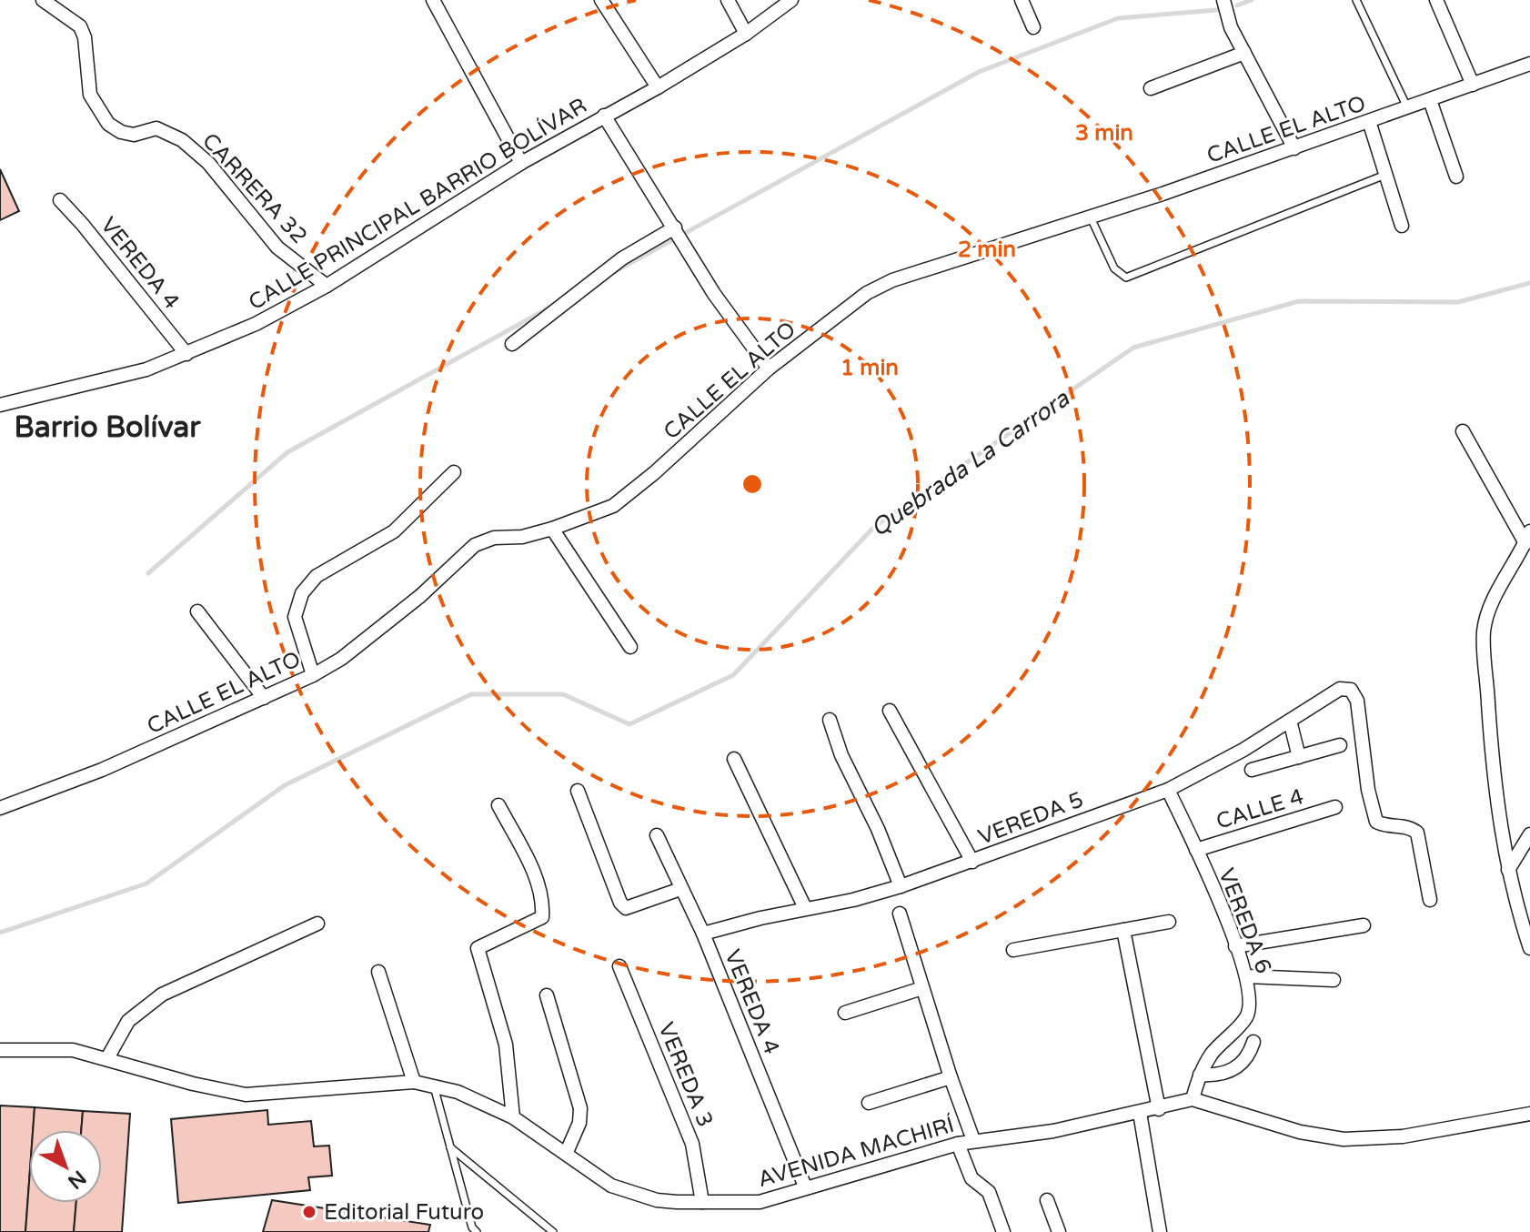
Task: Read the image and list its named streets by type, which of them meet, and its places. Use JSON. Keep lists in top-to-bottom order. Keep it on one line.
{"streets":{"street":["CALLE EL ALTO","CARRERA 32","CALLE PRINCIPAL BARRIO BOLÍVAR","VEREDA 4","CALLE 4","VEREDA 5","VEREDA 6","VEREDA 3","AVENIDA MACHIRÍ"]},"crossings":[["CARRERA 32","CALLE PRINCIPAL BARRIO BOLÍVAR"],["CALLE PRINCIPAL BARRIO BOLÍVAR","VEREDA 4"],["VEREDA 4","VEREDA 5"],["VEREDA 4","AVENIDA MACHIRÍ"],["CALLE 4","VEREDA 6"],["VEREDA 5","VEREDA 6"],["VEREDA 6","AVENIDA MACHIRÍ"],["VEREDA 3","AVENIDA MACHIRÍ"]],"districts":["Barrio Bolívar"],"water":["Quebrada La Carrora"],"places":["Editorial Futuro"],"north":"bottom right","rings":["3 min","2 min","1 min"]}
